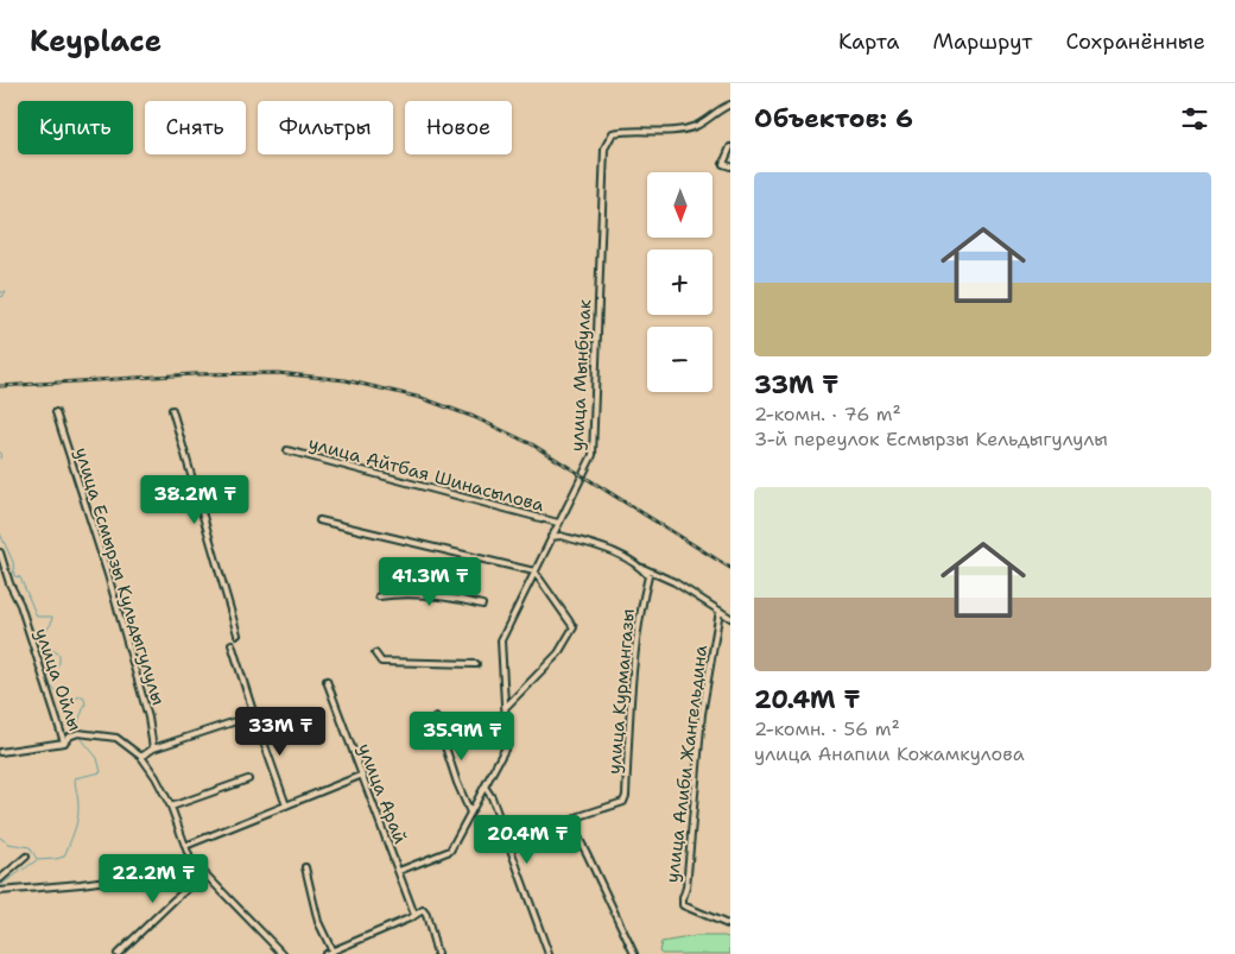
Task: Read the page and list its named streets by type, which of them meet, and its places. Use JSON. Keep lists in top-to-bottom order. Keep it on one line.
{"streets":{"street":["улица Мынбулак","улица Айтбая Шинасылова","улица Есмырзы Кульдыгулулы","улица Ойлы","улица Курмангазы","улица Алиби Жангельдина","улица Арай"]},"crossings":[["улица Мынбулак","улица Айтбая Шинасылова"],["улица Мынбулак","улица Арай"]],"north":"bottom","page":{"header":"Keyplace","nav":["Карта","Маршрут","Сохранённые"],"heading":"Объектов: 6","chip":["Купить","Снять","Фильтры","Новое"],"list":[{"name":"33M ₸","note":"2-комн. · 76 m² · 3-й переулок Есмырзы Кельдыгулулы"},{"name":"20.4M ₸","note":"2-комн. · 56 m² · улица Анапии Кожамкулова"}],"map_buttons":["+","−"],"price":["38.2M ₸","41.3M ₸","33M ₸","35.9M ₸","20.4M ₸","22.2M ₸"]}}
